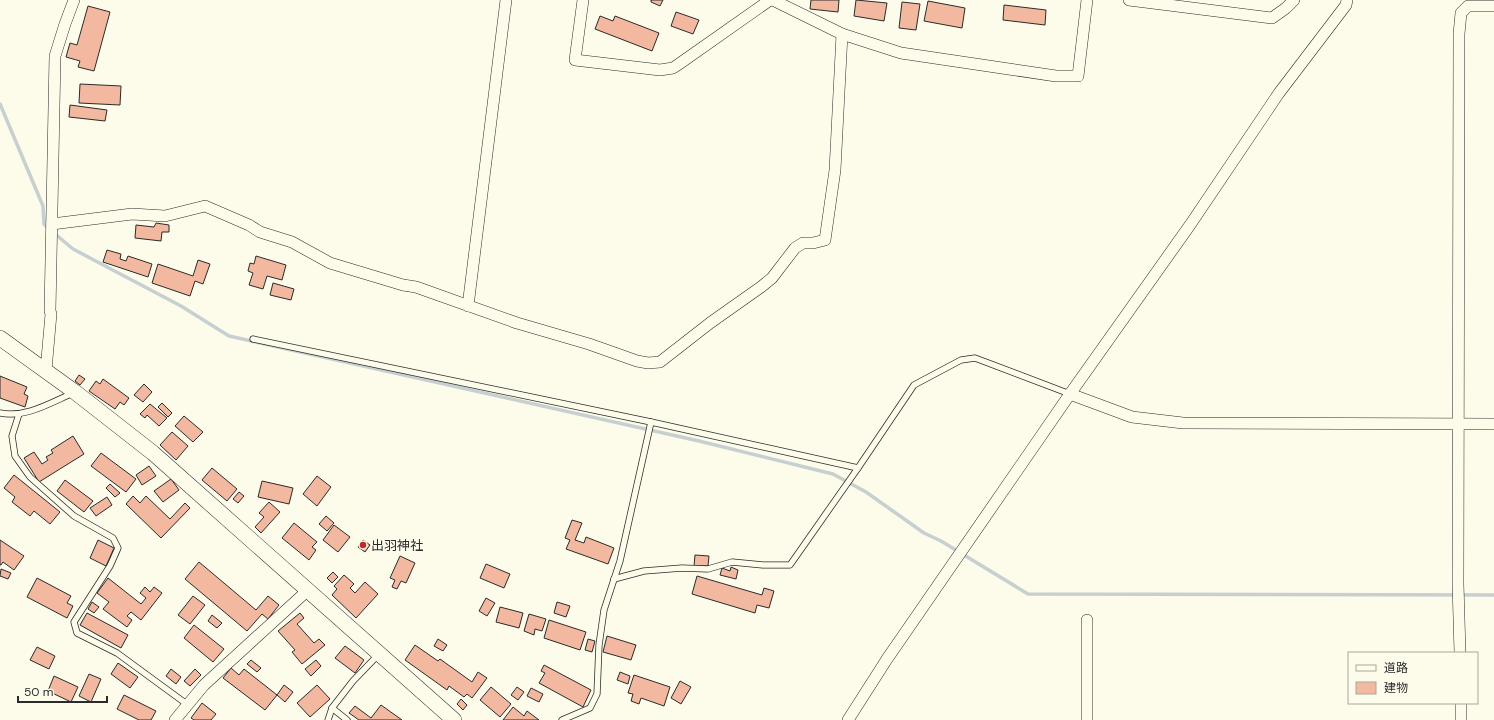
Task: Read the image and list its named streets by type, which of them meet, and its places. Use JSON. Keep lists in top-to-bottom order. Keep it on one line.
{"places":["出羽神社"],"legend":["道路","建物"],"scale_bar":"50 m"}
